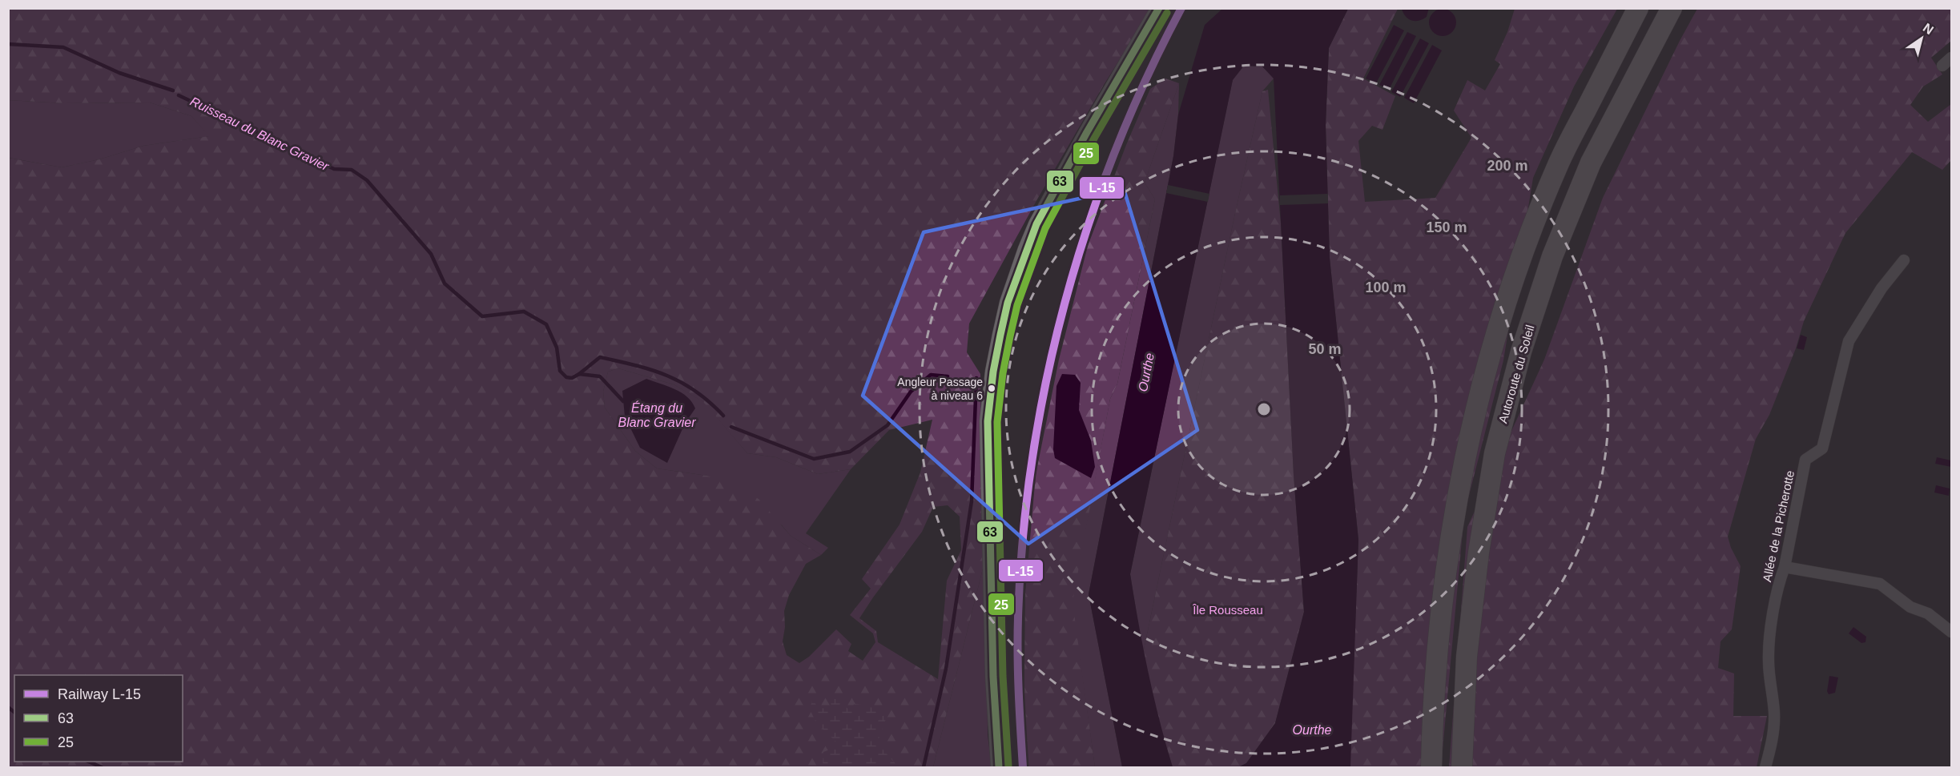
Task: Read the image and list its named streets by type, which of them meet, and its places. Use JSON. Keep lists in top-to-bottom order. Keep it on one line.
{"streets":{"highway":["Autoroute du Soleil"],"street":["Allée de la Picherotte"]},"water":["Ruisseau du Blanc Gravier","Ourthe","Étang du Blanc Gravier"],"parks":["Île Rousseau"],"places":["Angleur Passage à niveau 6"],"lines":["rail line L-15","transit line 63","transit line 25"],"legend":["Railway L-15","63","25"],"north":"top right","rings":["200 m","150 m","100 m","50 m"]}
